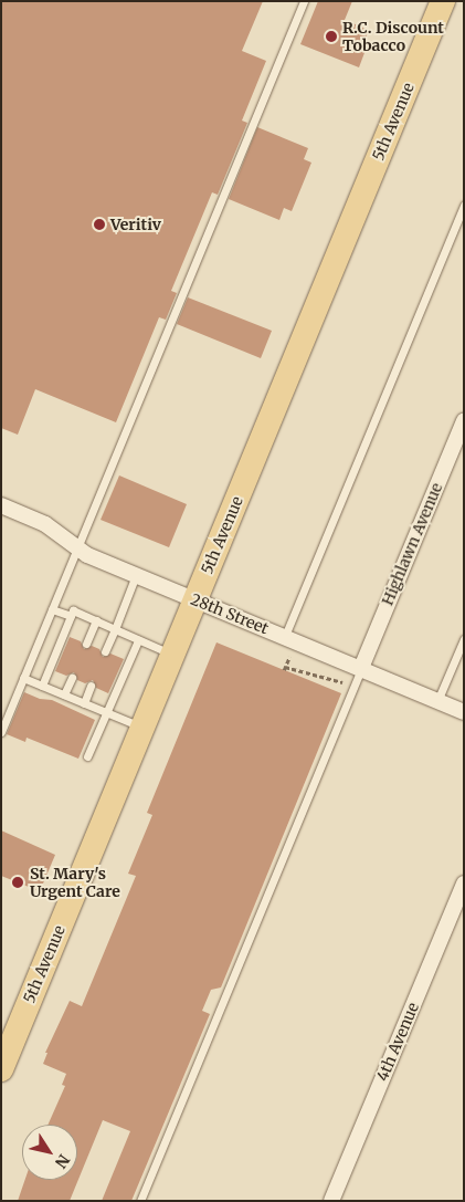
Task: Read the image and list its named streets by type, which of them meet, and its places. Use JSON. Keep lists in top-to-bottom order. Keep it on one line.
{"streets":{"main road":["5th Avenue"],"street":["Highlawn Avenue","28th Street","4th Avenue"]},"crossings":[["5th Avenue","28th Street"],["Highlawn Avenue","28th Street"]],"places":["R.C. Discount Tobacco","Veritiv","St. Mary's Urgent Care"],"north":"bottom right"}
